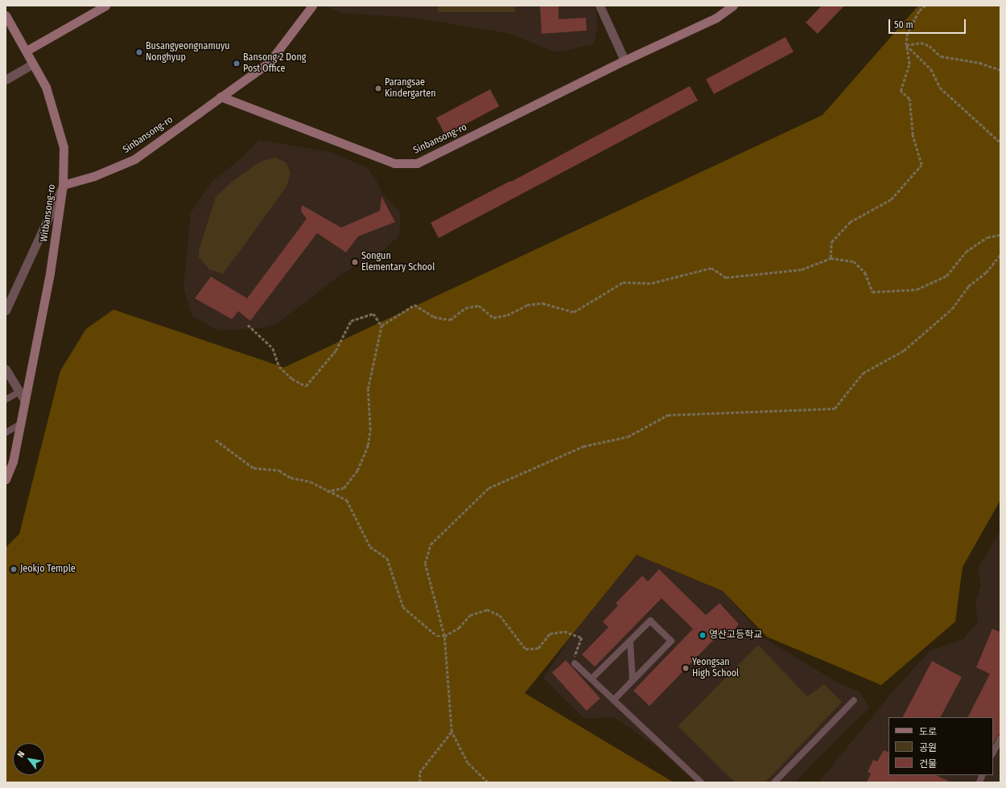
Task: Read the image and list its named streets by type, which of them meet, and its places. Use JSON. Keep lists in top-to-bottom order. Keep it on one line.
{"streets":{"main road":["Sinbansong-ro","Witbansong-ro"]},"crossings":[["Sinbansong-ro","Witbansong-ro"]],"places":["Busangyeongnamuyu Nonghyup","Bansong 2 Dong Post Office","Parangsae Kindergarten","Songun Elementary School","Jeokjo Temple","영산고등학교","Yeongsan High School"],"legend":["도로","공원","건물"],"scale_bar":"50 m","north":"top left"}
